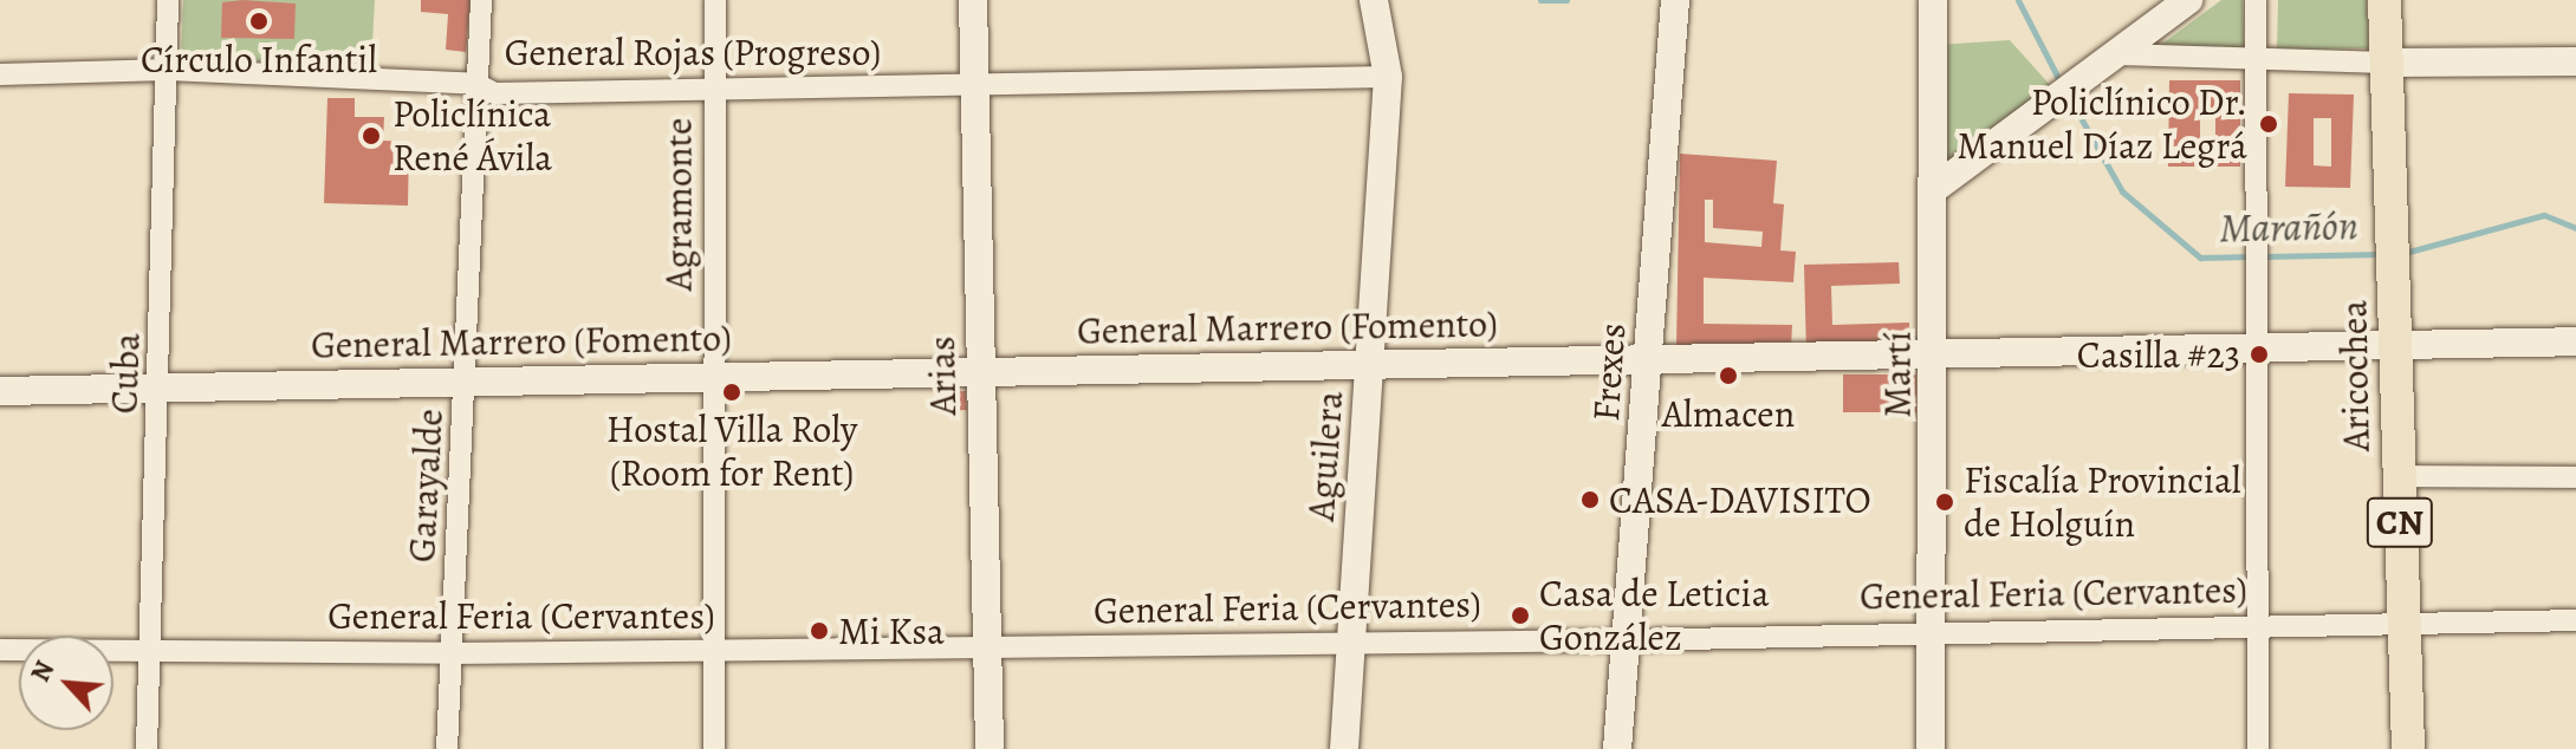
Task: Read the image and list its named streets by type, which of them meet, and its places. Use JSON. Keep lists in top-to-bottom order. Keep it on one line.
{"streets":{"main road":["Aricochea","CN"],"street":["General Rojas (Progreso)","Agramonte","General Marrero (Fomento)","Frexes","Cuba","Martí","Arias","Aguilera","Garayalde","General Feria (Cervantes)"]},"crossings":[["General Rojas (Progreso)","Agramonte"],["General Rojas (Progreso)","Cuba"],["General Rojas (Progreso)","Arias"],["General Rojas (Progreso)","Aguilera"],["General Rojas (Progreso)","Garayalde"],["Agramonte","General Marrero (Fomento)"],["Agramonte","General Feria (Cervantes)"],["General Marrero (Fomento)","Frexes"],["General Marrero (Fomento)","Cuba"],["General Marrero (Fomento)","Martí"],["General Marrero (Fomento)","Arias"],["General Marrero (Fomento)","Aricochea"],["General Marrero (Fomento)","Aguilera"],["General Marrero (Fomento)","Garayalde"],["Frexes","General Feria (Cervantes)"],["Cuba","General Feria (Cervantes)"],["Martí","General Feria (Cervantes)"],["Arias","General Feria (Cervantes)"],["Aricochea","General Feria (Cervantes)"],["Aguilera","General Feria (Cervantes)"],["Garayalde","General Feria (Cervantes)"]],"water":["Marañón"],"places":["Círculo Infantil","Policlínico Dr. Manuel Díaz Legrá","Policlínica René Ávila","Casilla #23","Almacen","Hostal Villa Roly (Room for Rent)","CASA-DAVISITO","Fiscalía Provincial de Holguín","Casa de Leticia González","Mi Ksa"],"north":"top left"}
